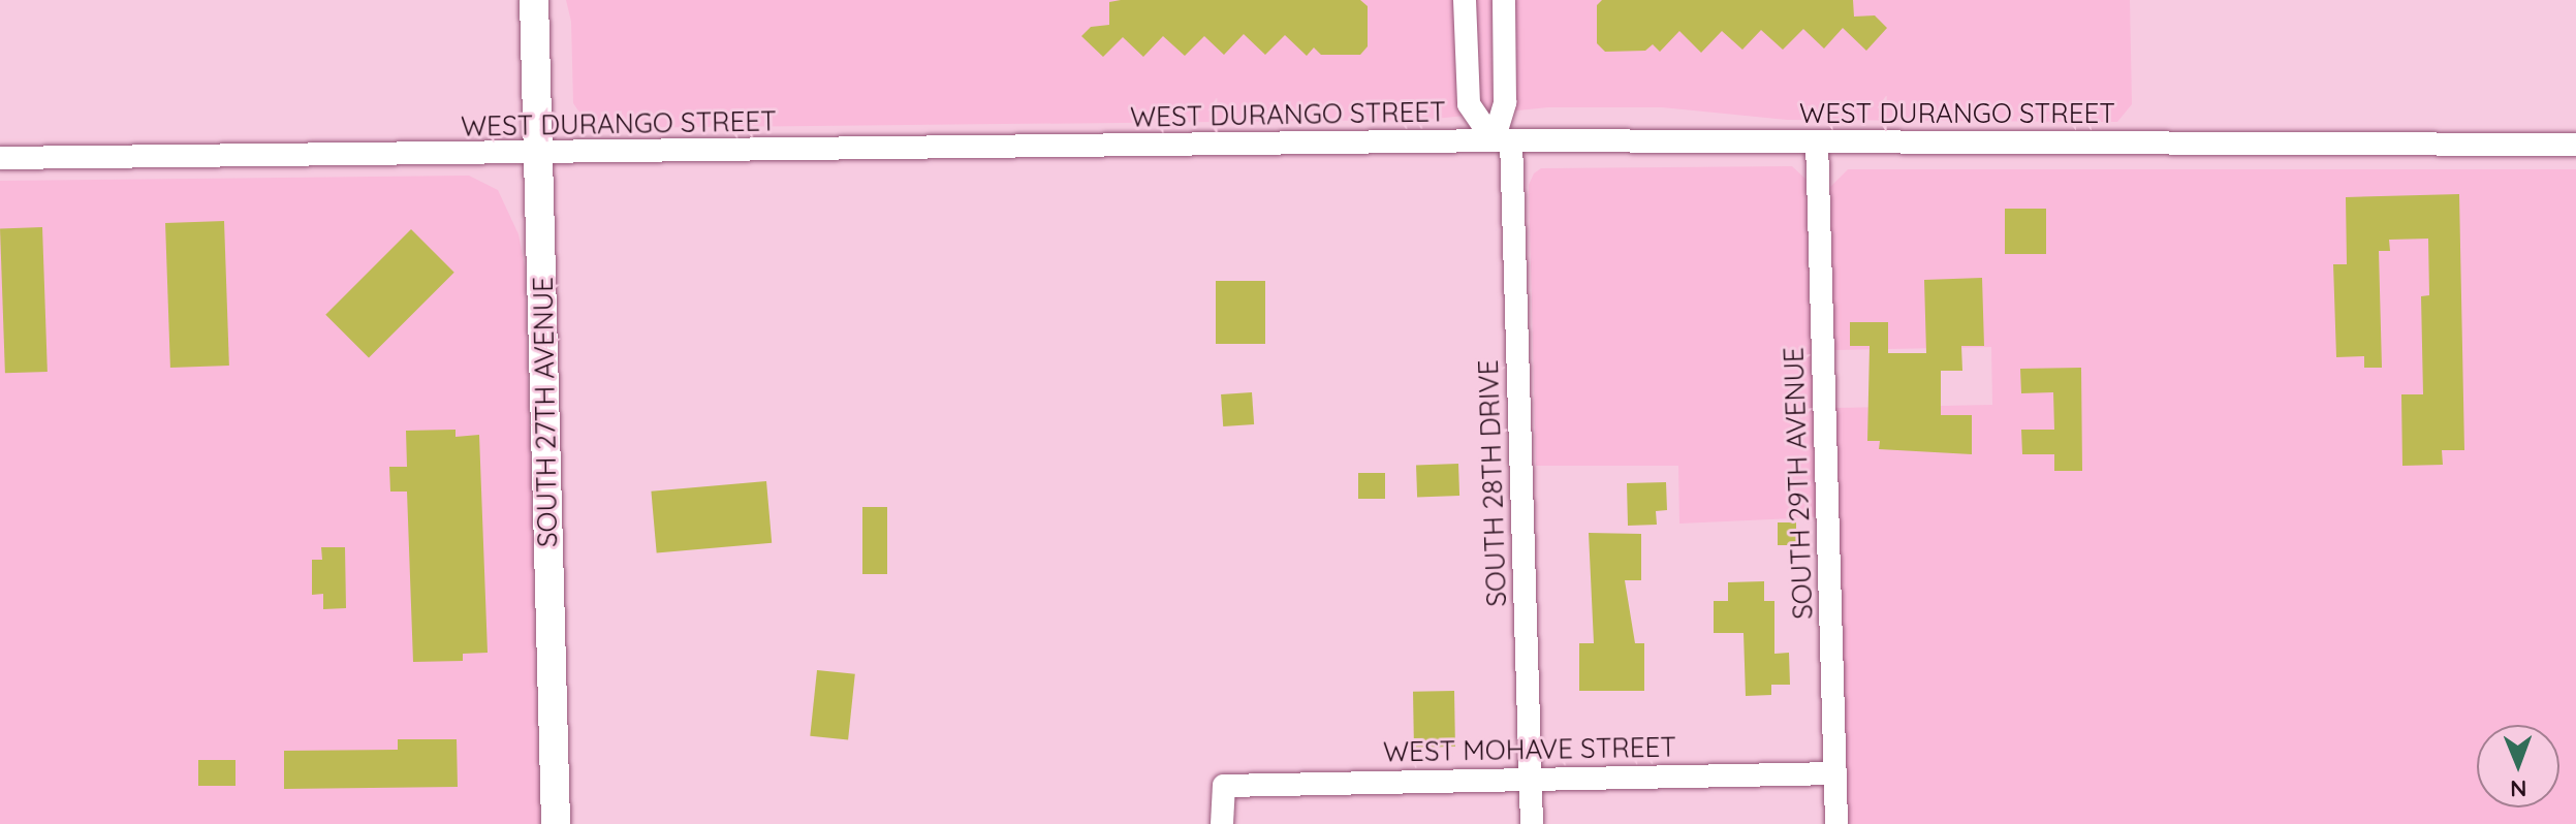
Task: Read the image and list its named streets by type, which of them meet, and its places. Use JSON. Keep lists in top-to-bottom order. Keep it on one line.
{"streets":{"main road":["SOUTH 27TH AVENUE"],"street":["WEST DURANGO STREET","SOUTH 28TH DRIVE","SOUTH 29TH AVENUE","WEST MOHAVE STREET"]},"crossings":[["WEST DURANGO STREET","SOUTH 27TH AVENUE"],["WEST DURANGO STREET","SOUTH 28TH DRIVE"],["WEST DURANGO STREET","SOUTH 29TH AVENUE"],["SOUTH 28TH DRIVE","WEST MOHAVE STREET"],["SOUTH 29TH AVENUE","WEST MOHAVE STREET"]],"north":"bottom"}
